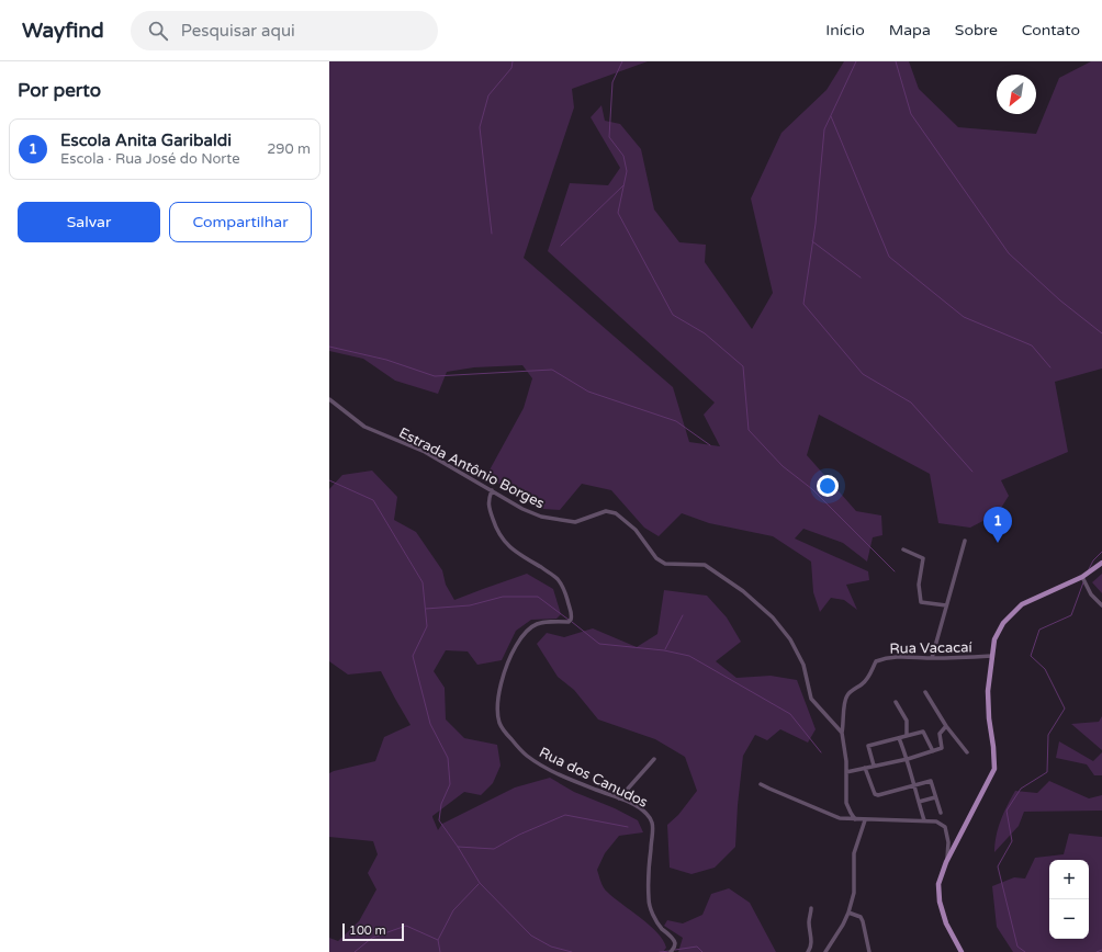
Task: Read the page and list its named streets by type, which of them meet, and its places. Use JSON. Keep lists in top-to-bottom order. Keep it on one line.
{"streets":{"street":["Estrada Antônio Borges","Rua Vacacaí","Rua dos Canudos"]},"crossings":[["Estrada Antônio Borges","Rua Vacacaí"],["Estrada Antônio Borges","Rua dos Canudos"]],"scale_bar":"100 m","north":"bottom left","page":{"header":"Wayfind","search":"Pesquisar aqui","nav":["Início","Mapa","Sobre","Contato"],"heading":"Por perto","list":[{"mark":"1","name":"Escola Anita Garibaldi","note":"Escola · Rua José do Norte","value":"290 m"}],"buttons":["Salvar","Compartilhar"],"pins":"1","map_buttons":["+","−"],"scale":"100 m"}}
